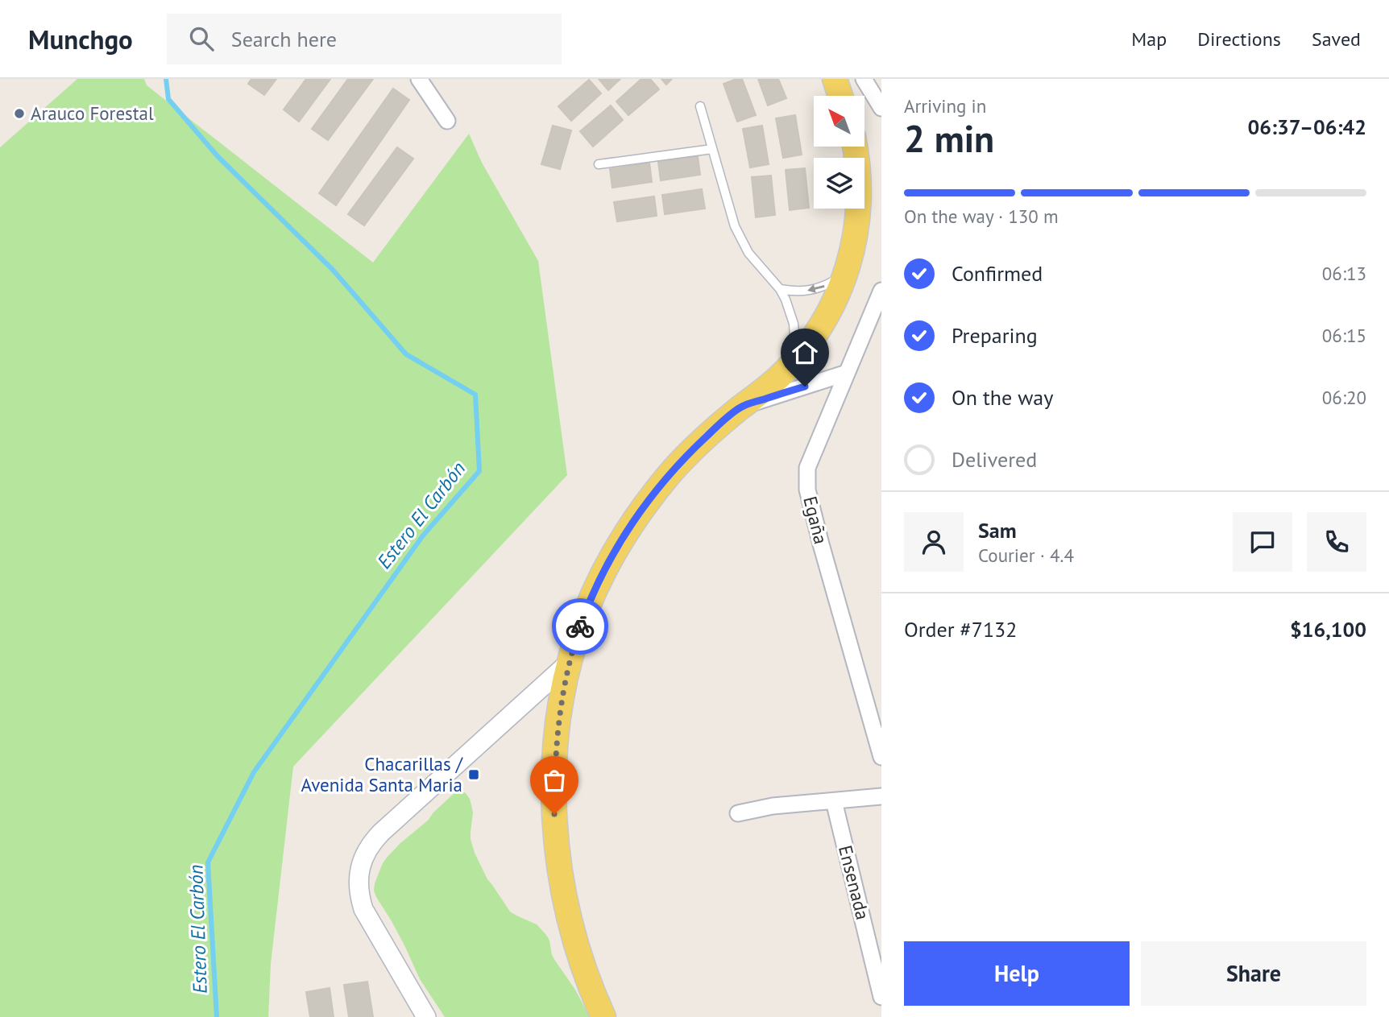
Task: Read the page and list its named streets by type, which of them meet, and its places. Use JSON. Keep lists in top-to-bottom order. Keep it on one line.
{"streets":{"street":["Egaña","Ensenada"]},"water":["Estero El Carbón"],"places":{"other":["Arauco Forestal"],"transit":["Chacarillas / Avenida Santa Maria"]},"north":"top left","page":{"header":"Munchgo","search":"Search here","nav":["Map","Directions","Saved"],"heading":["2 min","Arriving in","06:37–06:42"],"panel":["Sam","Courier · 4.4","Order #7132","$16,100"],"bar":"On the way · 130 m","list":[["Confirmed","06:13"],["Preparing","06:15"],["On the way","06:20"],"Delivered"],"buttons":["Help","Share"]}}
